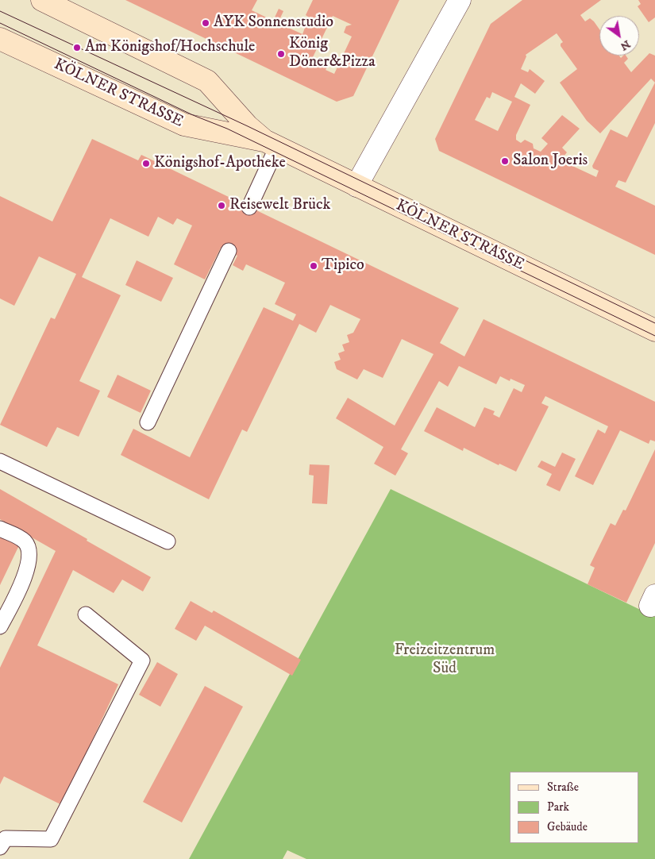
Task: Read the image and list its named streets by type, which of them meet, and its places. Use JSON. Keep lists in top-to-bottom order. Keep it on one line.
{"streets":{"main road":["KÖLNER STRASSE"]},"parks":["Freizeitzentrum Süd"],"places":["AYK Sonnenstudio","Am Königshof/Hochschule","König Döner&Pizza","Salon Joeris","Königshof-Apotheke","Reisewelt Brück","Tipico"],"legend":["Straße","Park","Gebäude"],"north":"bottom right"}
